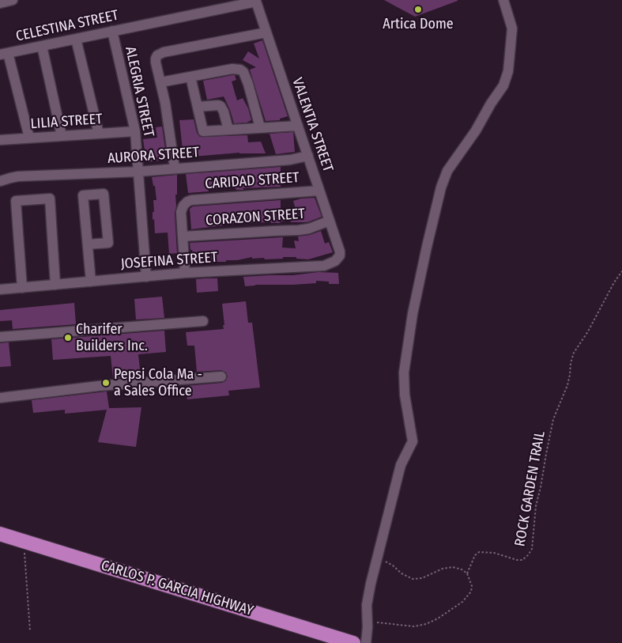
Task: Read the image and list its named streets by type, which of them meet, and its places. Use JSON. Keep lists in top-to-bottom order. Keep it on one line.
{"streets":{"highway":["CARLOS P. GARCIA HIGHWAY"],"street":["CELESTINA STREET","ALEGRIA STREET","LILIA STREET","VALENTIA STREET","AURORA STREET","CARIDAD STREET","CORAZON STREET","JOSEFINA STREET"],"path":["ROCK GARDEN TRAIL"]},"crossings":[["CELESTINA STREET","ALEGRIA STREET"],["CELESTINA STREET","VALENTIA STREET"],["ALEGRIA STREET","LILIA STREET"],["ALEGRIA STREET","AURORA STREET"],["ALEGRIA STREET","JOSEFINA STREET"],["VALENTIA STREET","AURORA STREET"],["VALENTIA STREET","CARIDAD STREET"],["VALENTIA STREET","CORAZON STREET"],["VALENTIA STREET","JOSEFINA STREET"],["CARIDAD STREET","CORAZON STREET"]],"places":["Artica Dome","Charifer Builders Inc.","Pepsi Cola Ma - a Sales Office"]}
